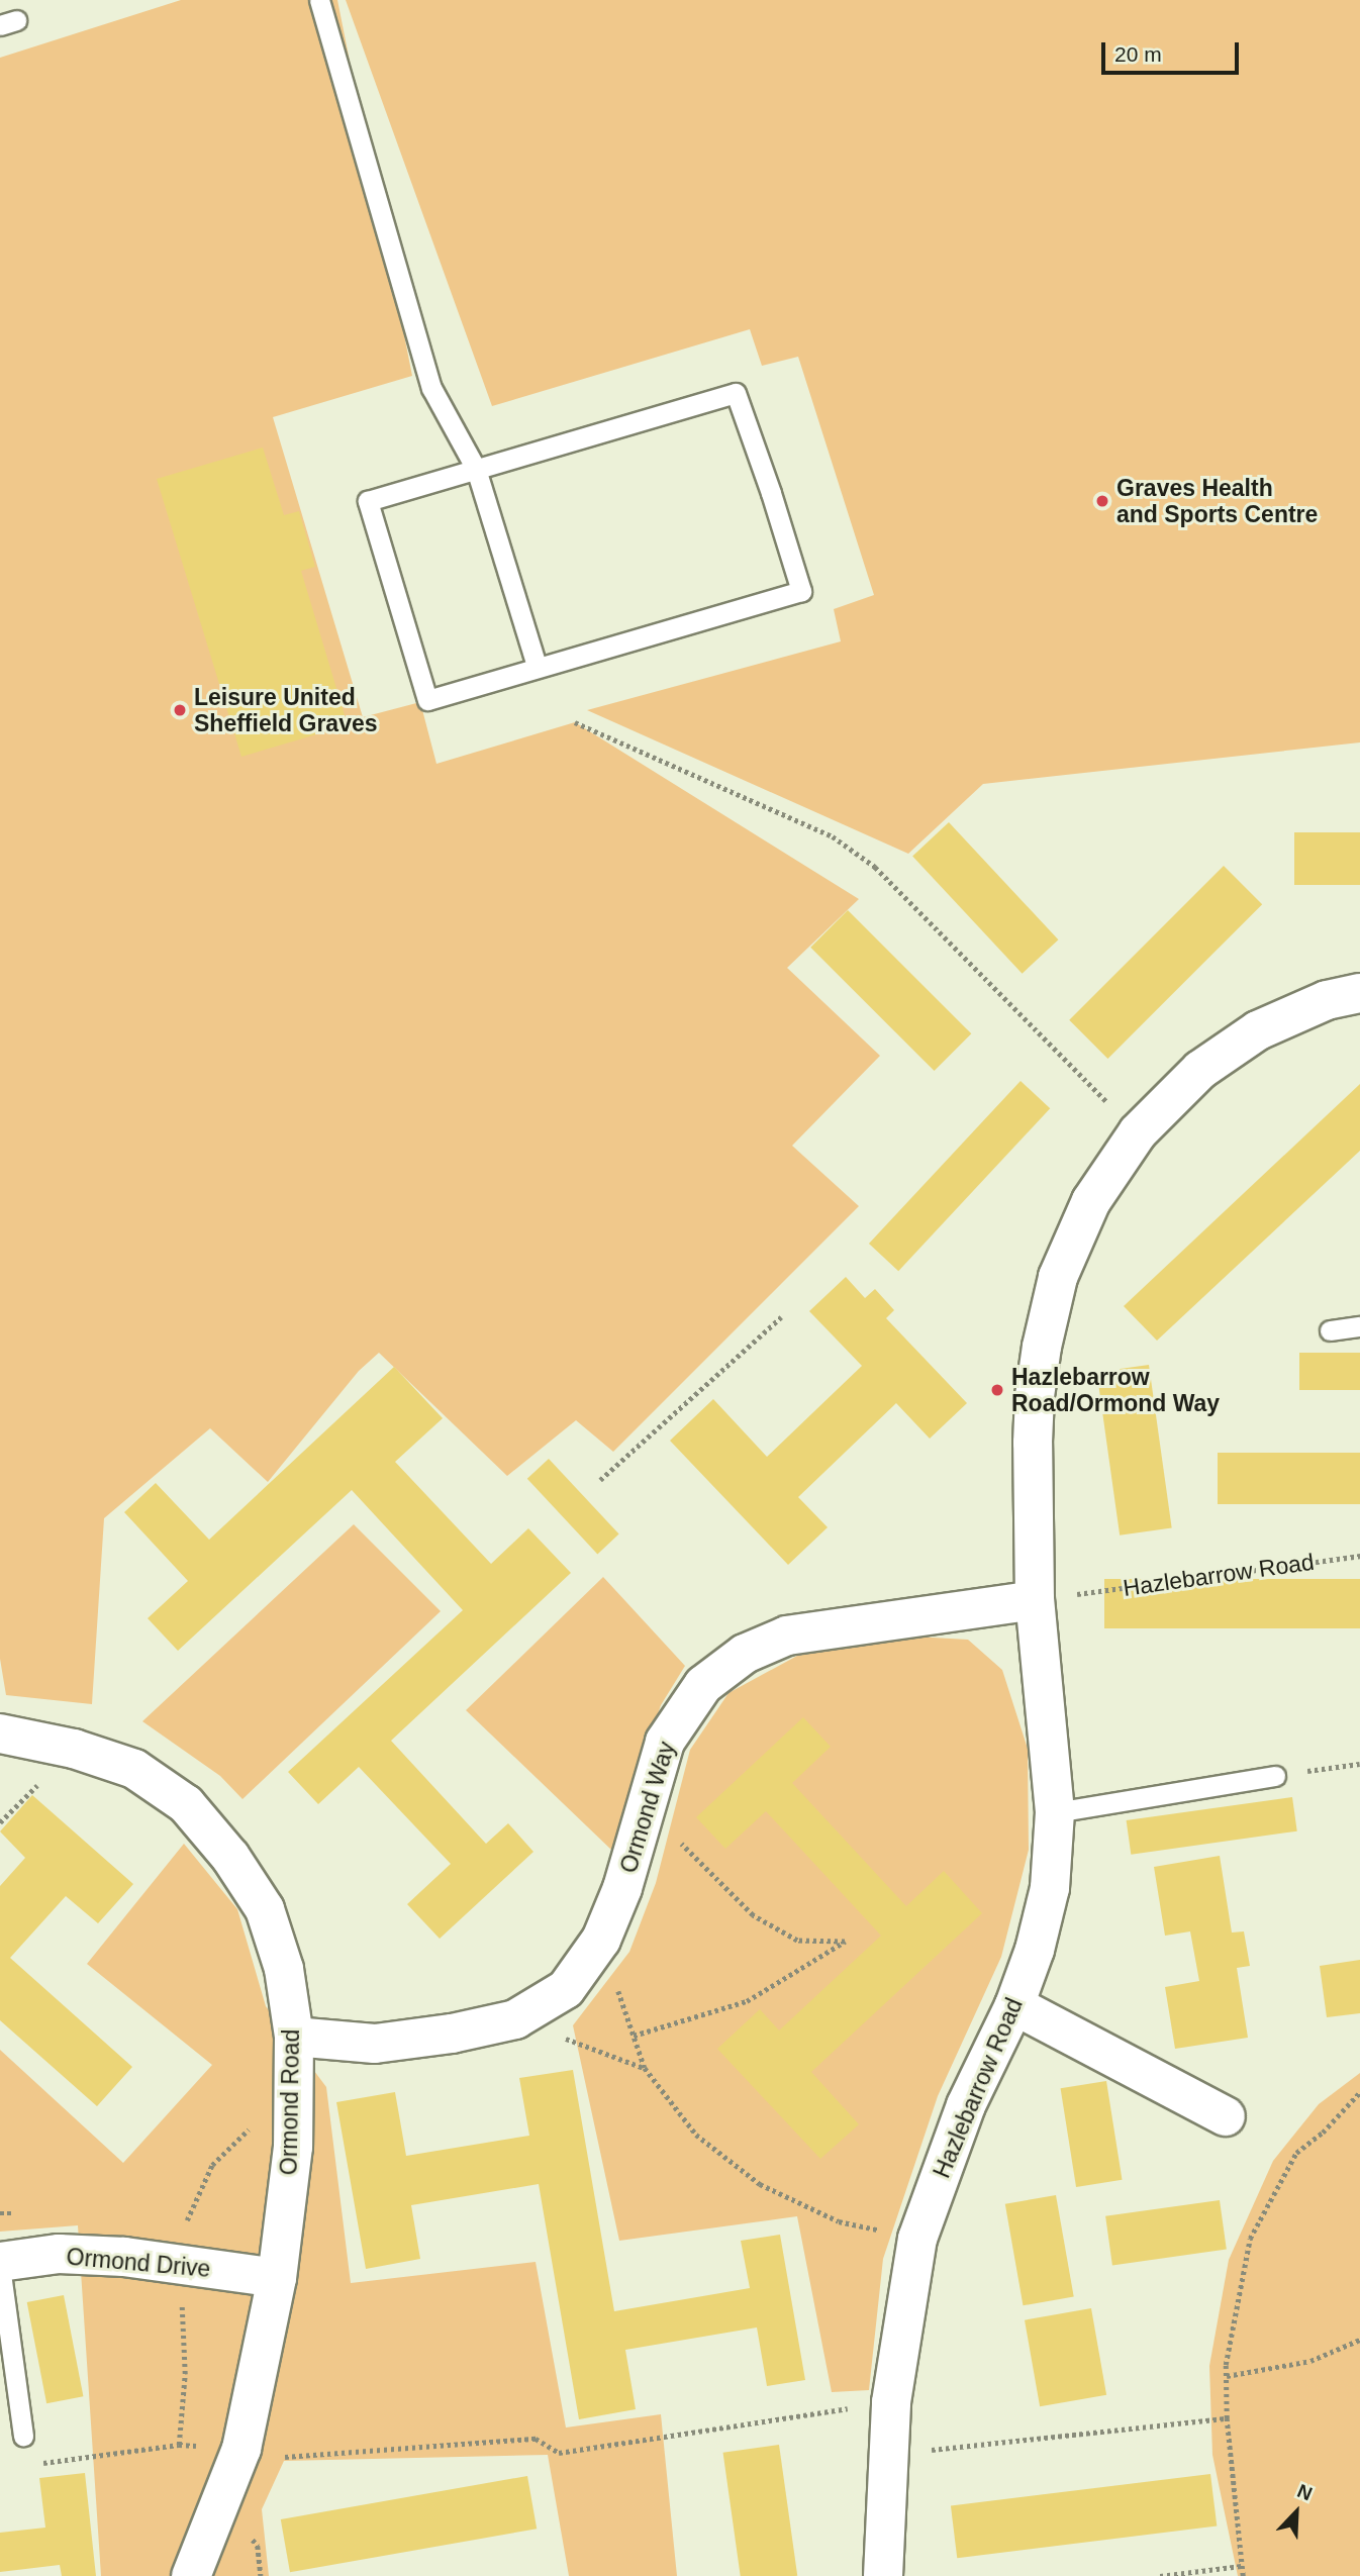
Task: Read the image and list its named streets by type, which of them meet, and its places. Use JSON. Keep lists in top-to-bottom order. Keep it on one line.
{"streets":{"street":["Hazlebarrow Road","Ormond Way","Ormond Road","Ormond Drive"]},"crossings":[["Hazlebarrow Road","Ormond Way"],["Ormond Way","Ormond Road"],["Ormond Road","Ormond Drive"]],"places":["Graves Health and Sports Centre","Leisure United Sheffield Graves","Hazlebarrow Road/Ormond Way"],"scale_bar":"20 m","north":"top right"}
